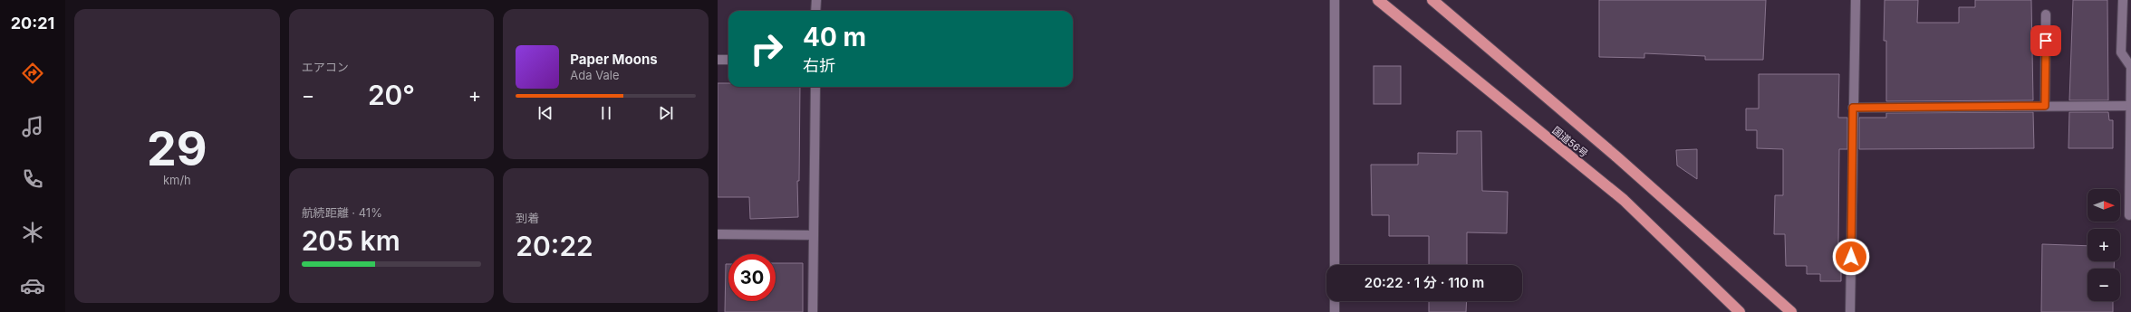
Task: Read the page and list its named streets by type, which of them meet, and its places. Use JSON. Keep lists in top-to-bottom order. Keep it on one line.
{"streets":{"highway":["国道56号"]},"north":"right","page":{"tabs":"20:21","tile":[["29","km/h"],"エアコン",["航続距離 · 41%","205 km"],["到着","20:22"]],"turn":["40 m","右折"],"song":["Paper Moons","Ada Vale"],"heat":["−","20°","+"],"map_buttons":["+","−"],"limit":"30","trip":"20:22 · 1 分 · 110 m"}}
